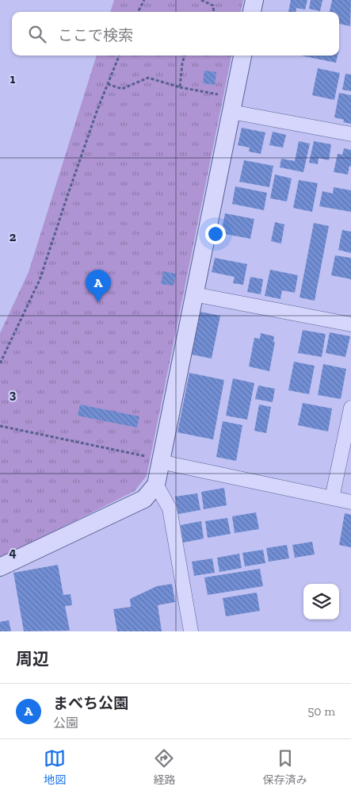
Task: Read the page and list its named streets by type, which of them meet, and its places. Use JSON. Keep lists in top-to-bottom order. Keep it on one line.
{"page":{"search":"ここで検索","pins":"A","heading":"周辺","list":[{"mark":"A","name":"まべち公園","note":"公園","value":"50 m"}],"nav":["地図","経路","保存済み"]},"grid":{"rows":["1","2","3","4"]}}
